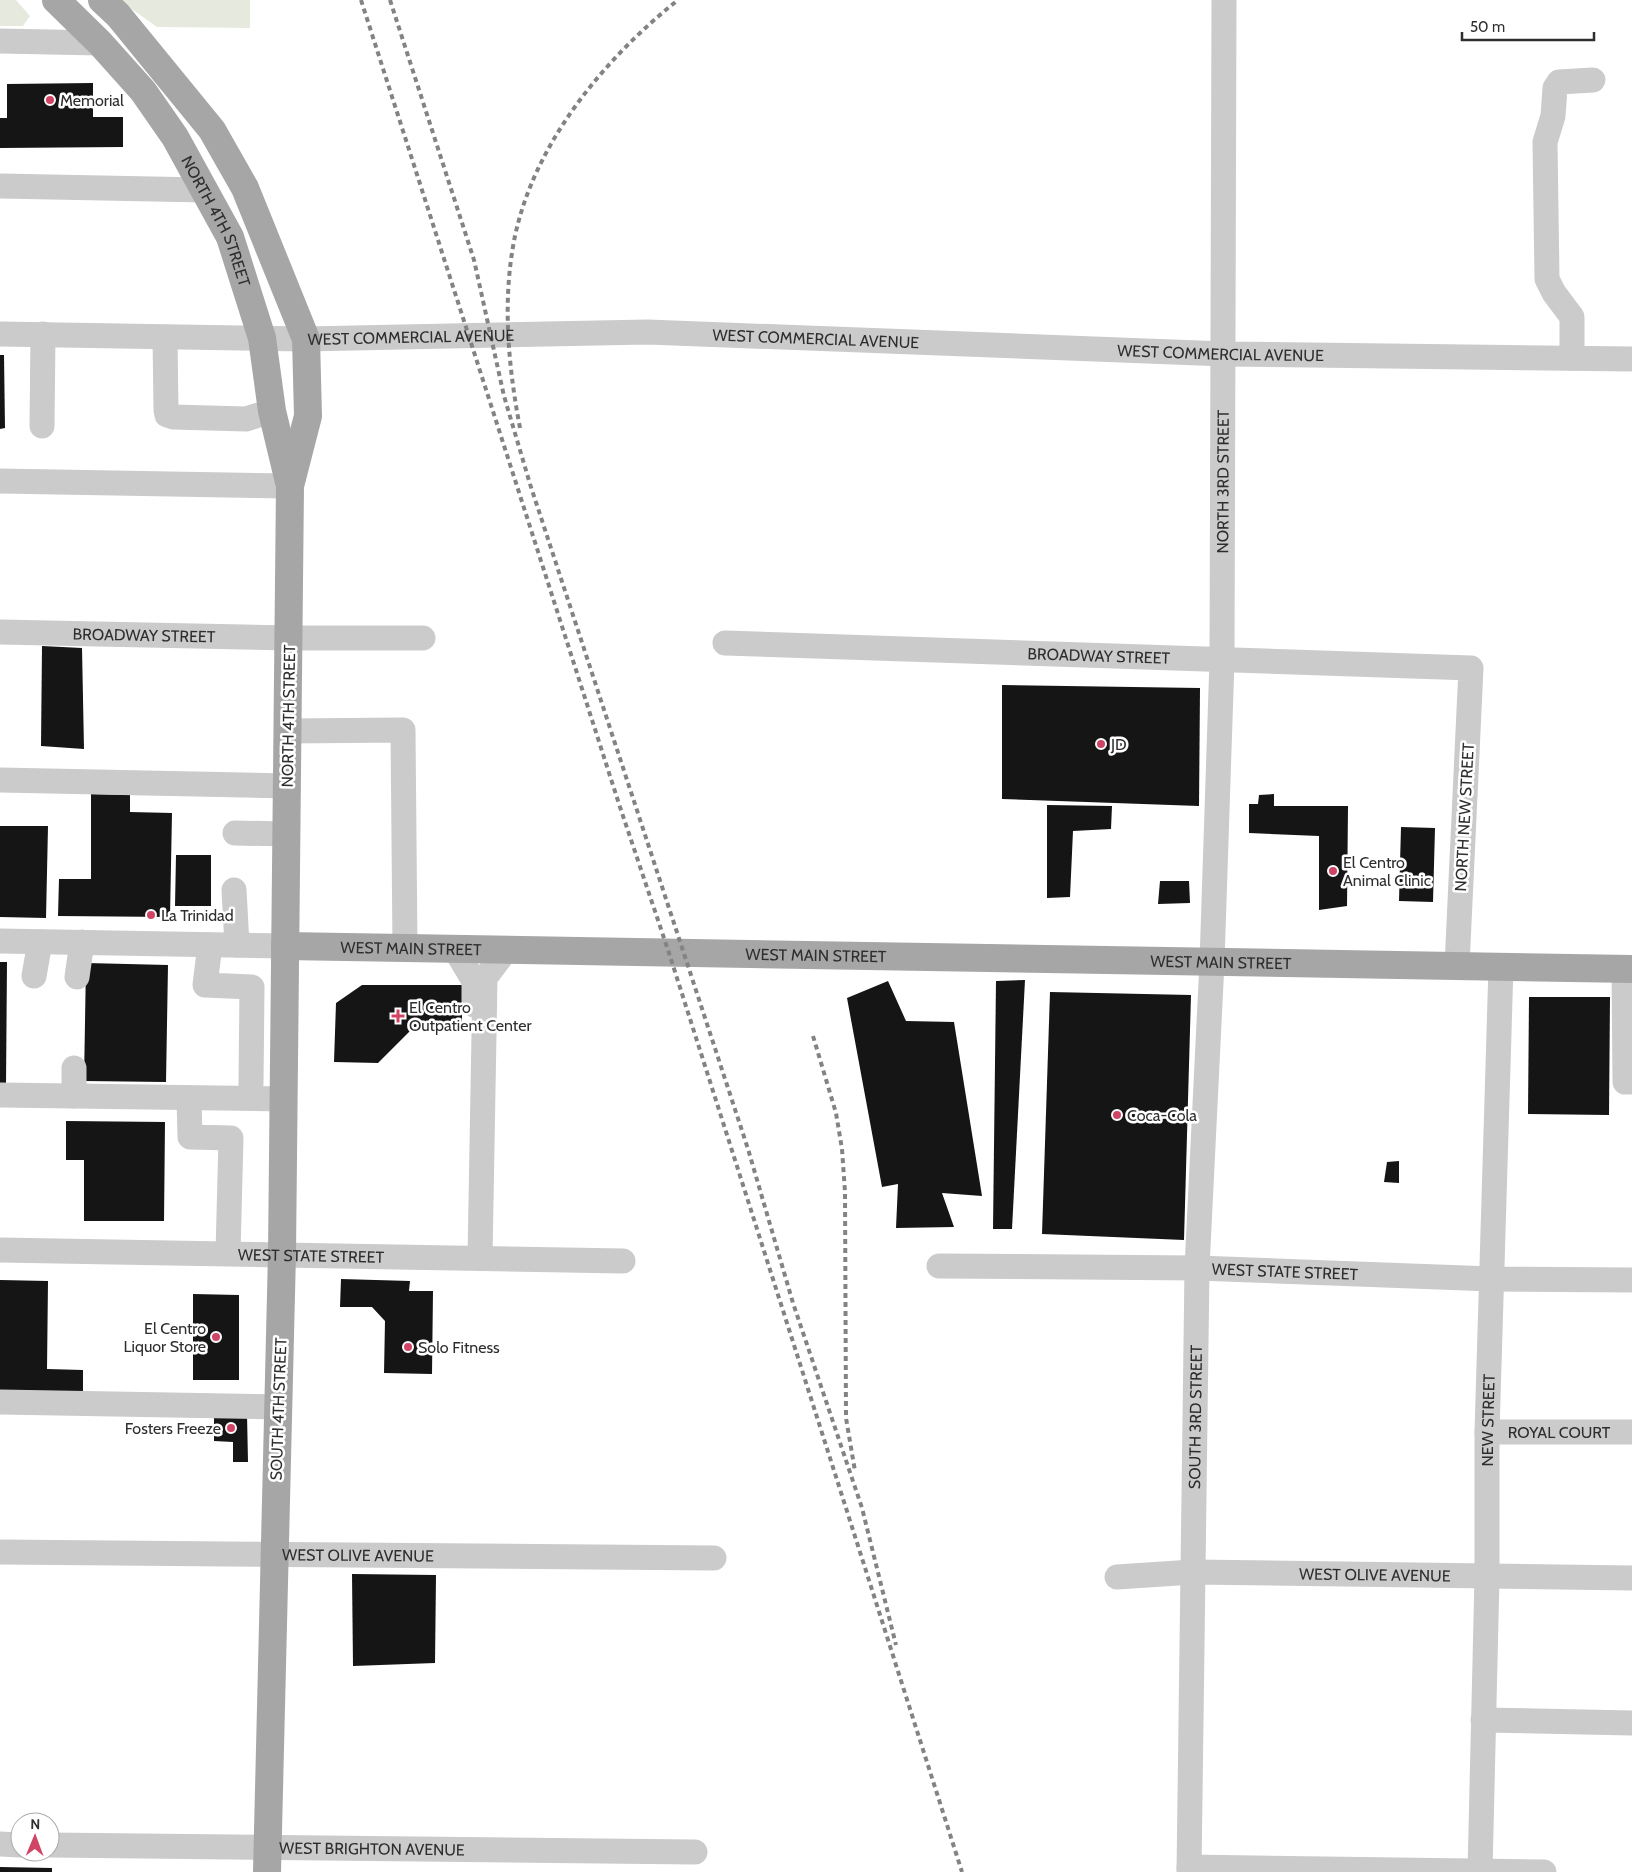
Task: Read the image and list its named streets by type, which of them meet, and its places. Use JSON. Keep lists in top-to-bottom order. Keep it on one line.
{"streets":{"main road":["NORTH 4TH STREET","WEST MAIN STREET","SOUTH 4TH STREET"],"street":["WEST COMMERCIAL AVENUE","NORTH 3RD STREET","BROADWAY STREET","NORTH NEW STREET","WEST STATE STREET","SOUTH 3RD STREET","NEW STREET","ROYAL COURT","WEST OLIVE AVENUE","WEST BRIGHTON AVENUE"]},"crossings":[["NORTH 4TH STREET","WEST COMMERCIAL AVENUE"],["NORTH 4TH STREET","BROADWAY STREET"],["NORTH 4TH STREET","WEST MAIN STREET"],["NORTH 4TH STREET","SOUTH 4TH STREET"],["WEST COMMERCIAL AVENUE","NORTH 3RD STREET"],["NORTH 3RD STREET","BROADWAY STREET"],["NORTH 3RD STREET","WEST MAIN STREET"],["NORTH 3RD STREET","SOUTH 3RD STREET"],["BROADWAY STREET","NORTH NEW STREET"],["NORTH NEW STREET","WEST MAIN STREET"],["WEST MAIN STREET","SOUTH 4TH STREET"],["WEST MAIN STREET","SOUTH 3RD STREET"],["WEST MAIN STREET","NEW STREET"],["WEST STATE STREET","SOUTH 4TH STREET"],["WEST STATE STREET","SOUTH 3RD STREET"],["WEST STATE STREET","NEW STREET"],["SOUTH 4TH STREET","WEST OLIVE AVENUE"],["SOUTH 4TH STREET","WEST BRIGHTON AVENUE"],["SOUTH 3RD STREET","WEST OLIVE AVENUE"],["NEW STREET","ROYAL COURT"],["NEW STREET","WEST OLIVE AVENUE"]],"places":{"other":["Memorial","JD","El Centro Animal Clinic","La Trinidad","Coca-Cola","El Centro Liquor Store","Solo Fitness","Fosters Freeze"],"health":["El Centro Outpatient Center"]},"scale_bar":"50 m","north":"top"}
